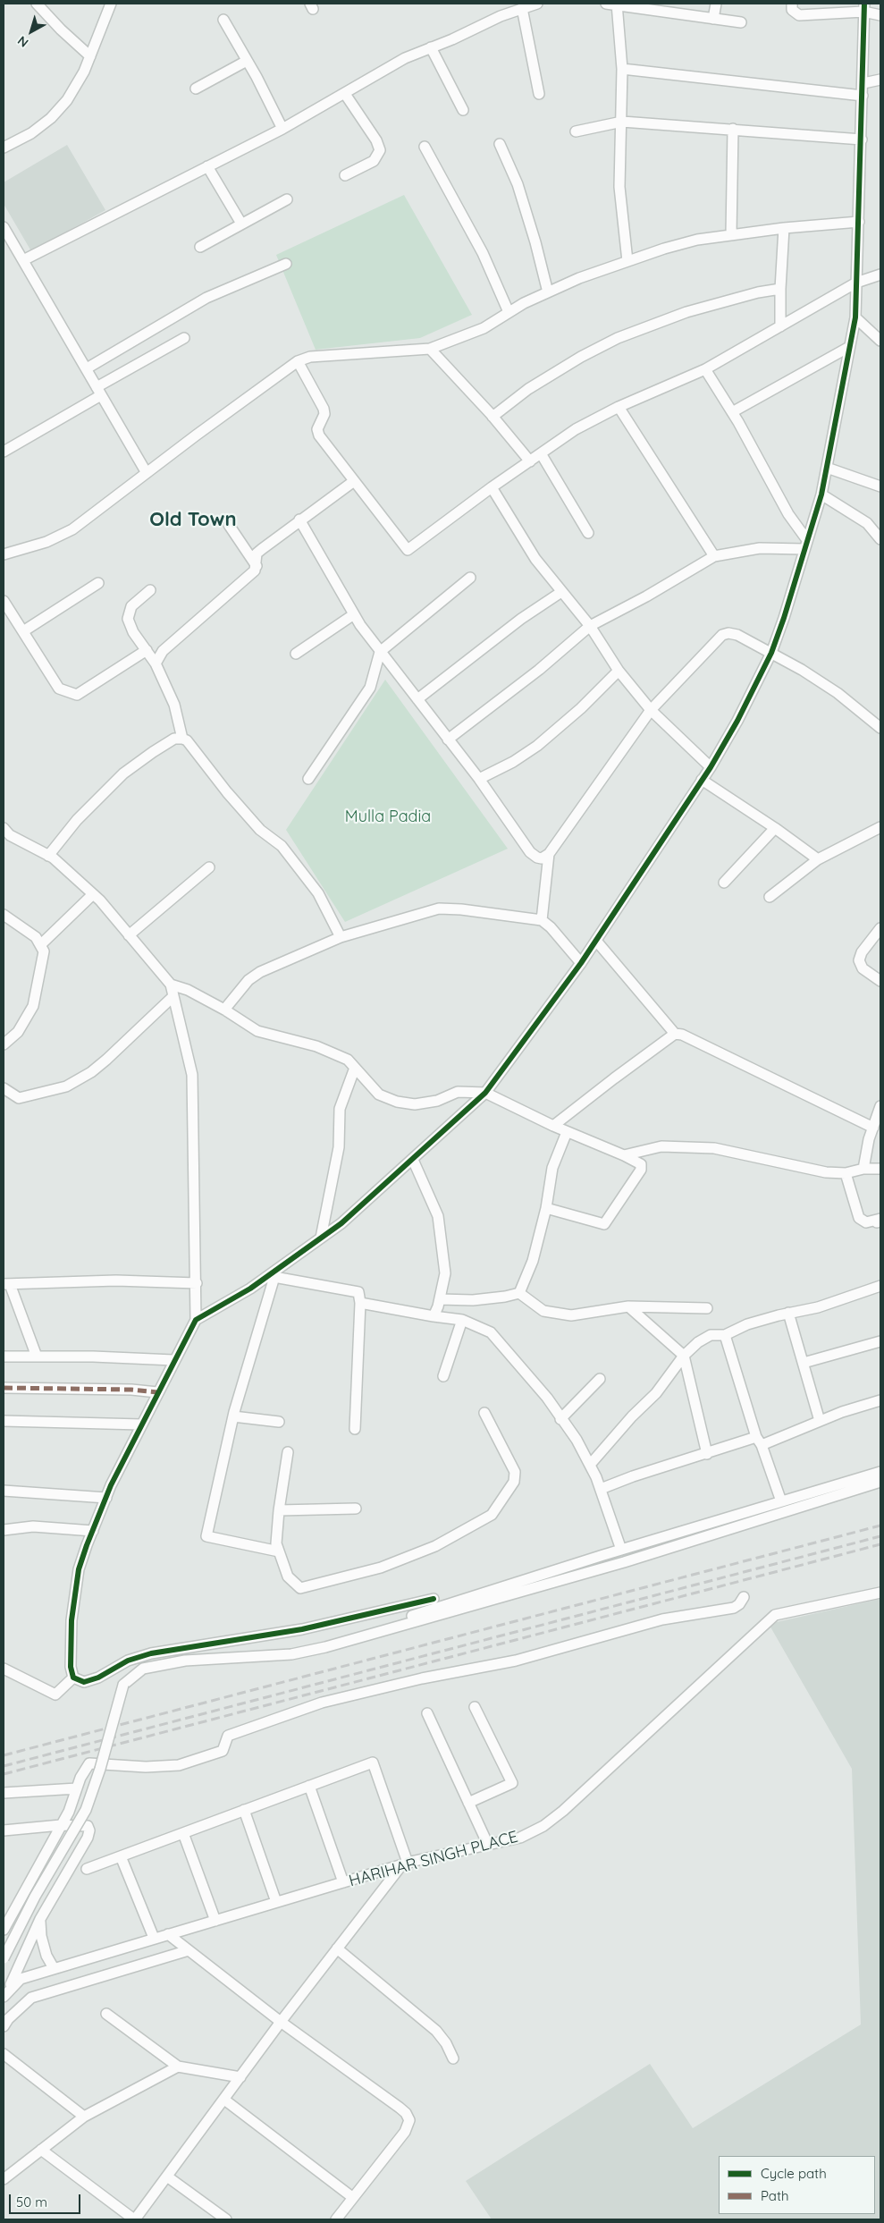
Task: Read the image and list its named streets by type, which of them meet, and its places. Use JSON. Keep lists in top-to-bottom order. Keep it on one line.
{"streets":{"street":["HARIHAR SINGH PLACE"]},"districts":["Old Town"],"parks":["Mulla Padia"],"legend":["Cycle path","Path"],"scale_bar":"50 m","north":"bottom left"}
